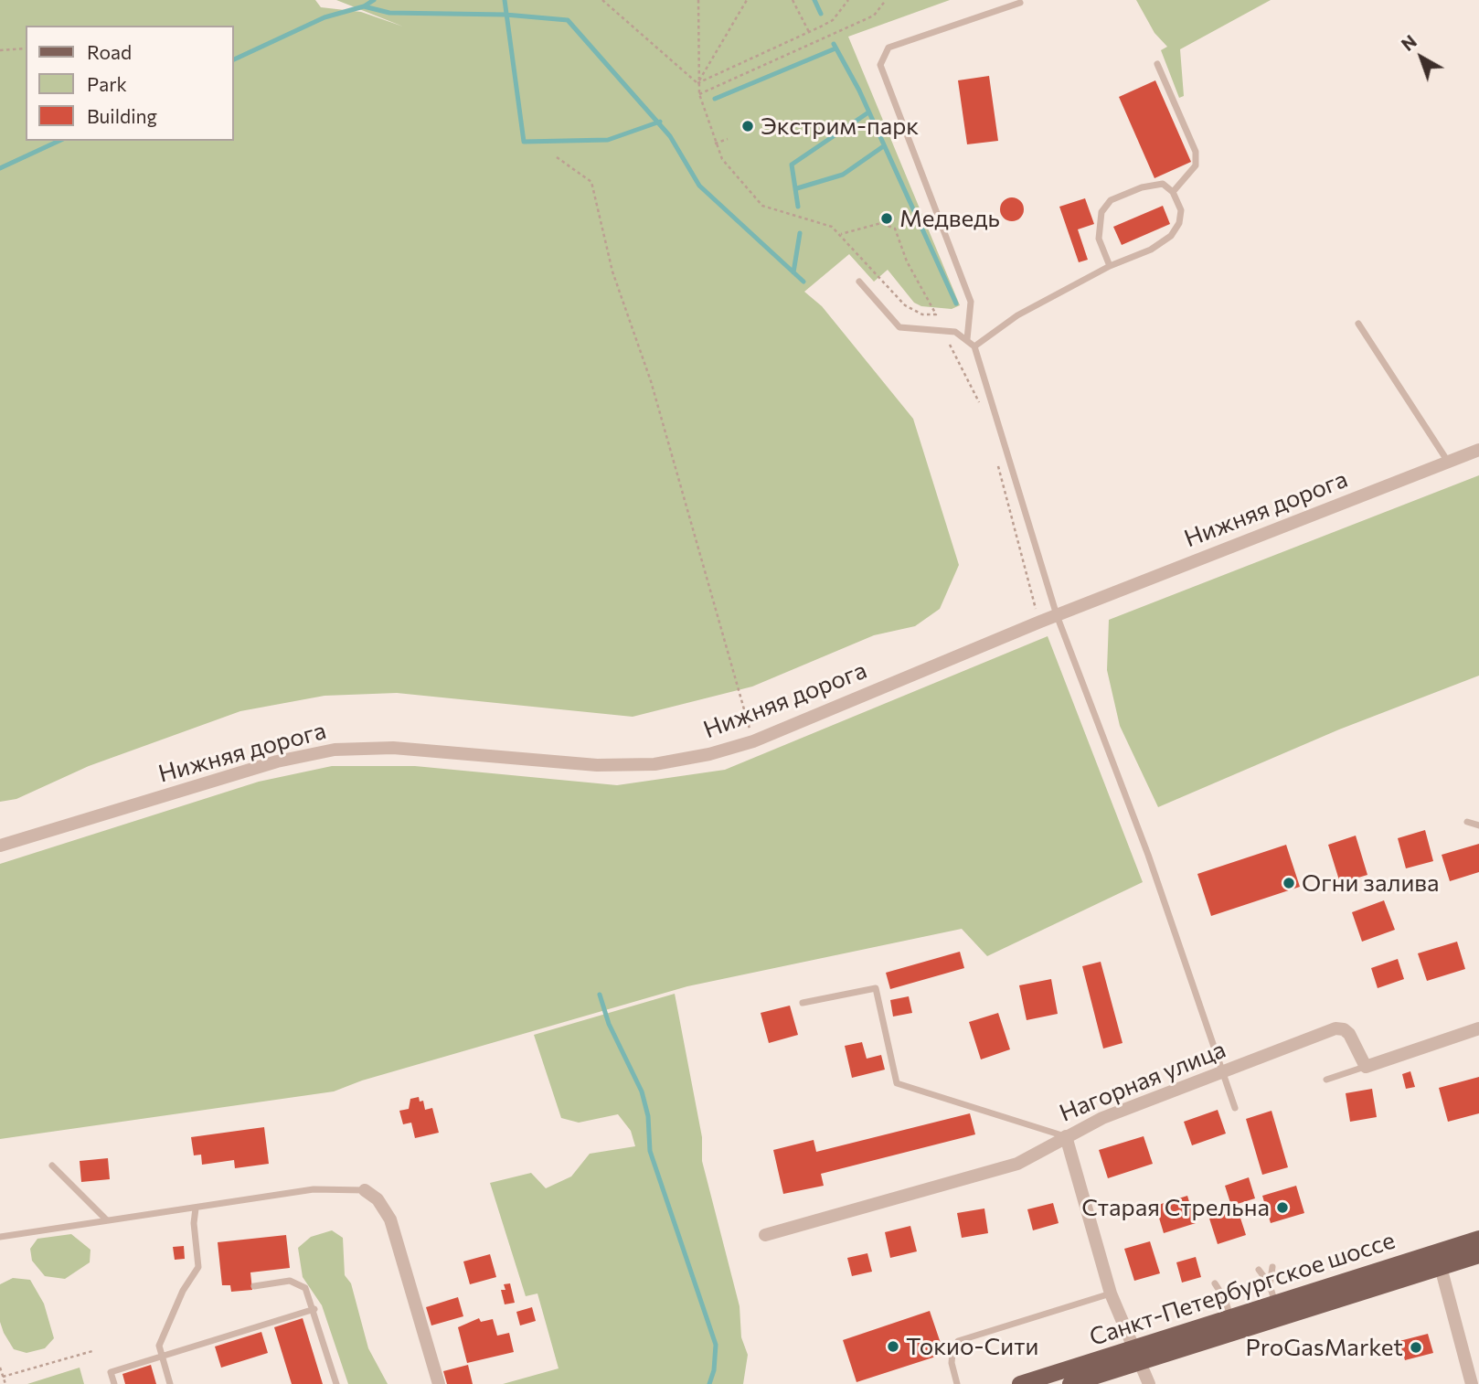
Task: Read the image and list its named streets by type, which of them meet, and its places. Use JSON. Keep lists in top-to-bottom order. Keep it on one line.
{"streets":{"main road":["Санкт-Петербургское шоссе"],"street":["Нижняя дорога","Нагорная улица"]},"places":["Экстрим-парк","Медведь","Огни залива","Старая Стрельна","Токио-Сити","ProGasMarket"],"legend":["Road","Park","Building"],"north":"top left"}
